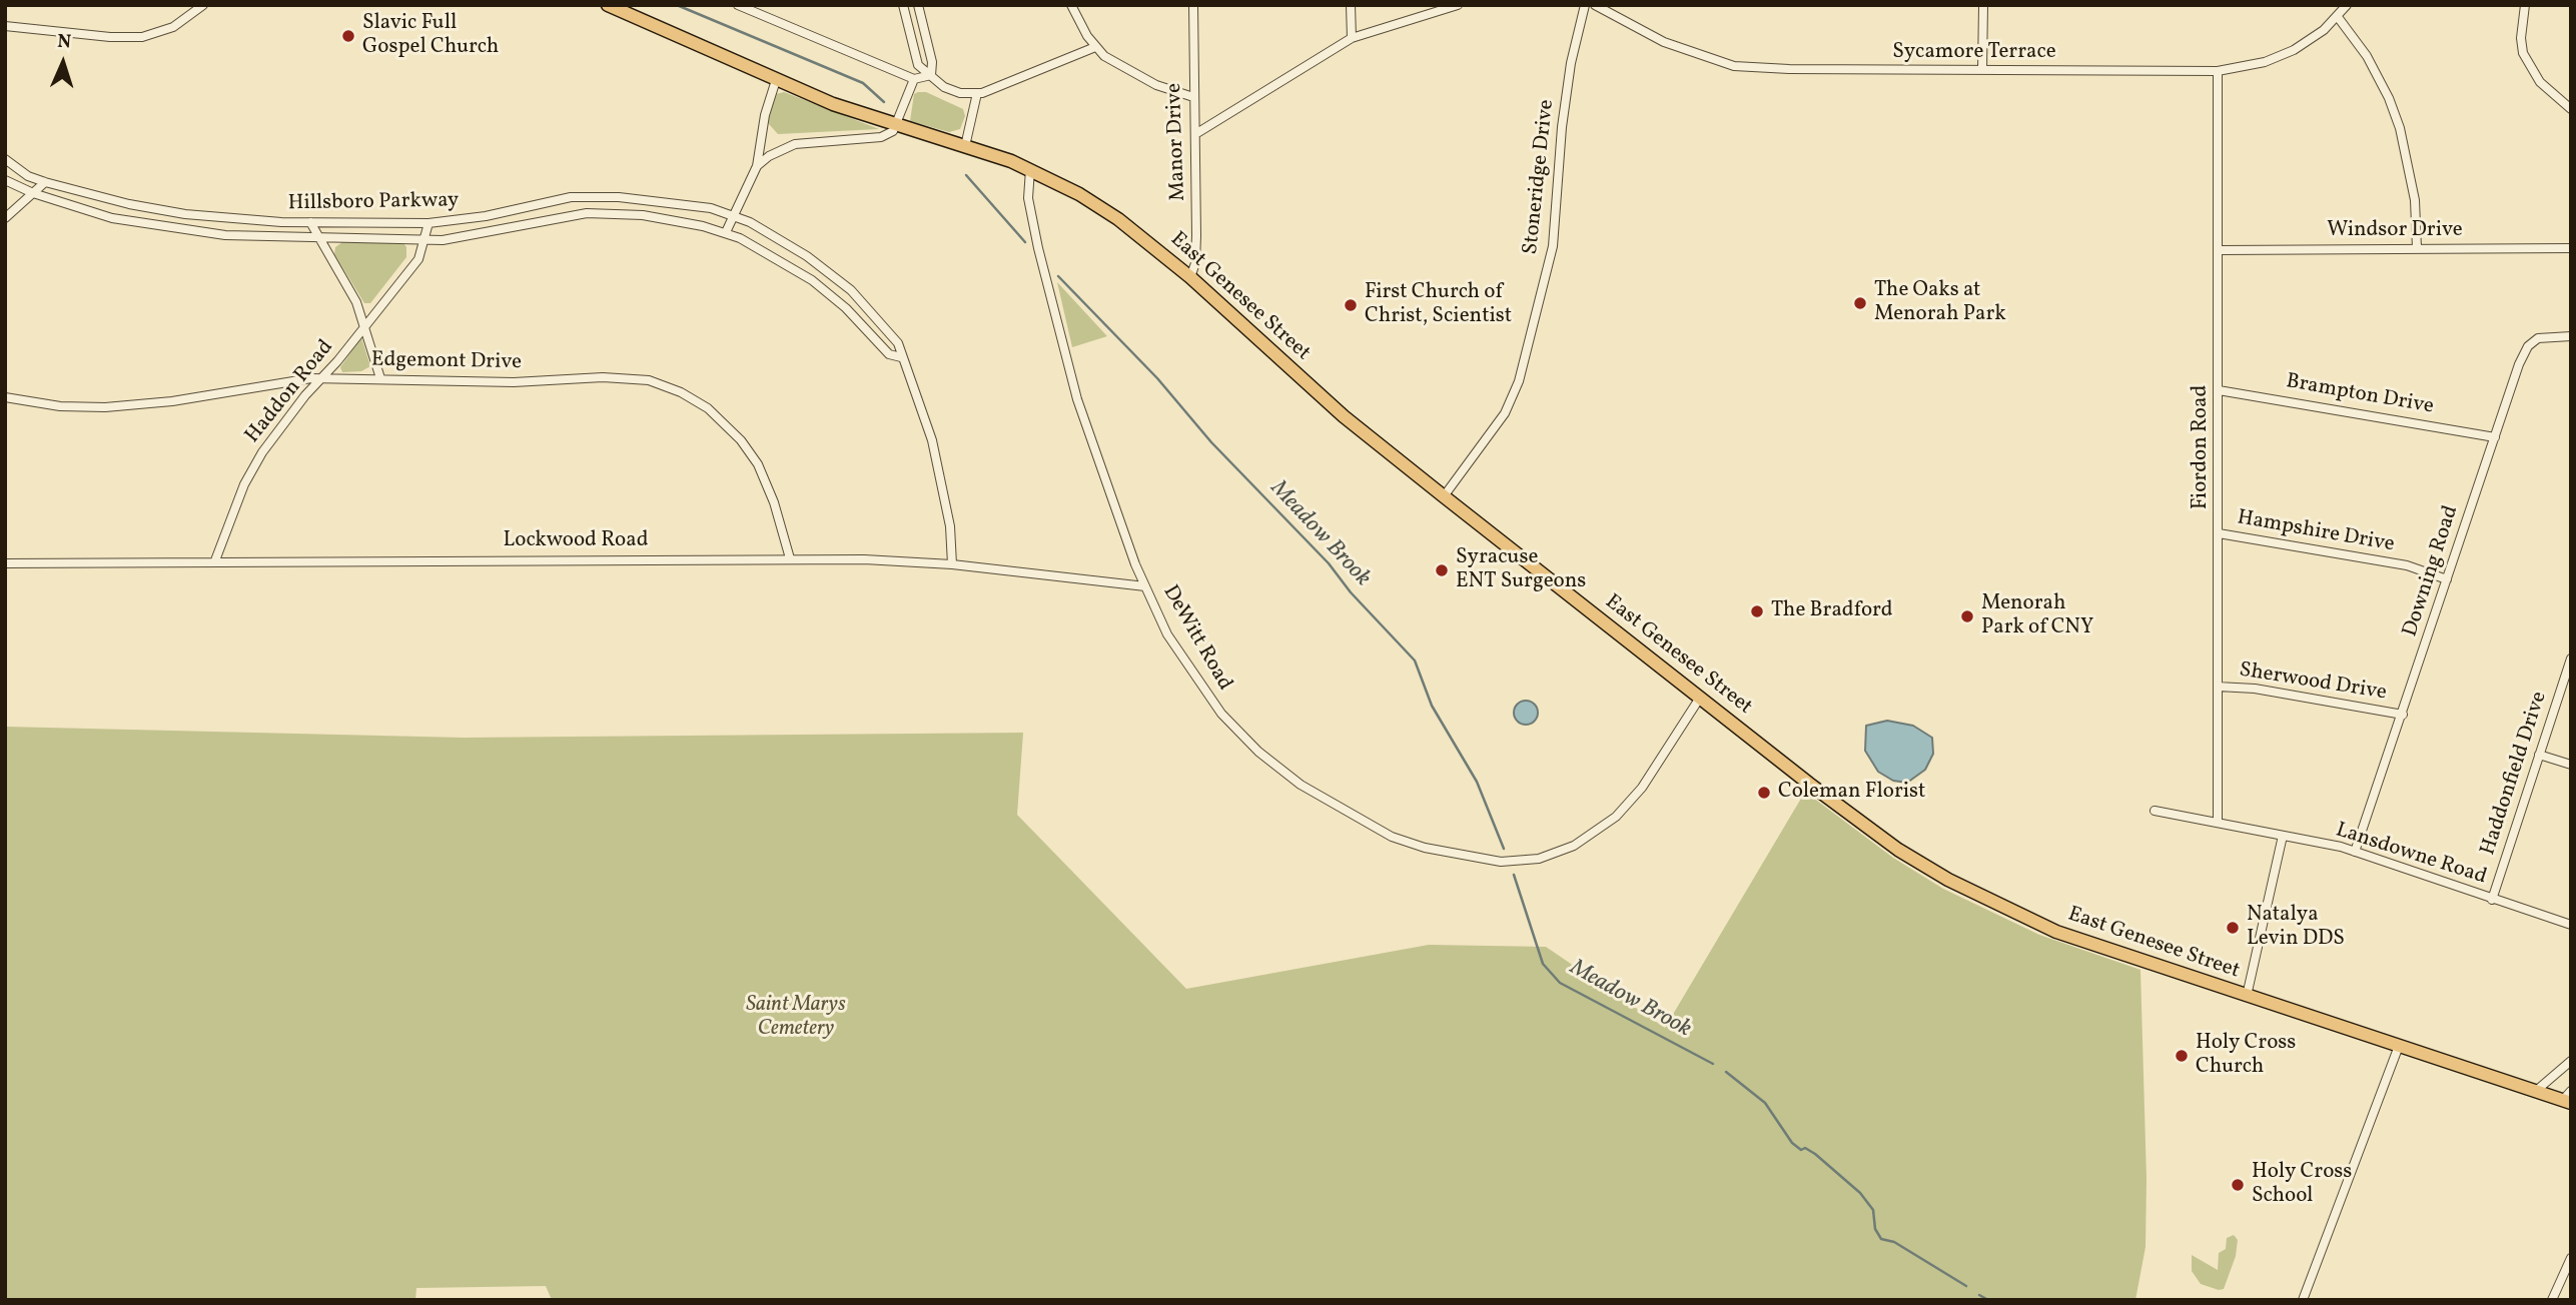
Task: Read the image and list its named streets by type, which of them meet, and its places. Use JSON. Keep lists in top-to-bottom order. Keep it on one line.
{"streets":{"main road":["East Genesee Street"],"street":["Sycamore Terrace","Manor Drive","Stoneridge Drive","Hillsboro Parkway","Windsor Drive","Edgemont Drive","Haddon Road","Brampton Drive","Fiordon Road","Hampshire Drive","Lockwood Road","Downing Road","DeWitt Road","Sherwood Drive","Haddonfield Drive","Lansdowne Road"]},"crossings":[["Sycamore Terrace","Fiordon Road"],["Manor Drive","East Genesee Street"],["Stoneridge Drive","East Genesee Street"],["Hillsboro Parkway","Haddon Road"],["Hillsboro Parkway","Lockwood Road"],["Windsor Drive","Fiordon Road"],["East Genesee Street","DeWitt Road"],["Edgemont Drive","Haddon Road"],["Edgemont Drive","Lockwood Road"],["Haddon Road","Lockwood Road"],["Brampton Drive","Fiordon Road"],["Brampton Drive","Downing Road"],["Fiordon Road","Hampshire Drive"],["Fiordon Road","Sherwood Drive"],["Fiordon Road","Lansdowne Road"],["Hampshire Drive","Downing Road"],["Lockwood Road","DeWitt Road"],["Downing Road","Sherwood Drive"],["Downing Road","Lansdowne Road"],["Haddonfield Drive","Lansdowne Road"]],"water":["Meadow Brook"],"parks":["Saint Marys Cemetery"],"places":["Slavic Full Gospel Church","The Oaks at Menorah Park","First Church of Christ, Scientist","Syracuse ENT Surgeons","The Bradford","Menorah Park of CNY","Coleman Florist","Natalya Levin DDS","Holy Cross Church","Holy Cross School"],"north":"top"}
